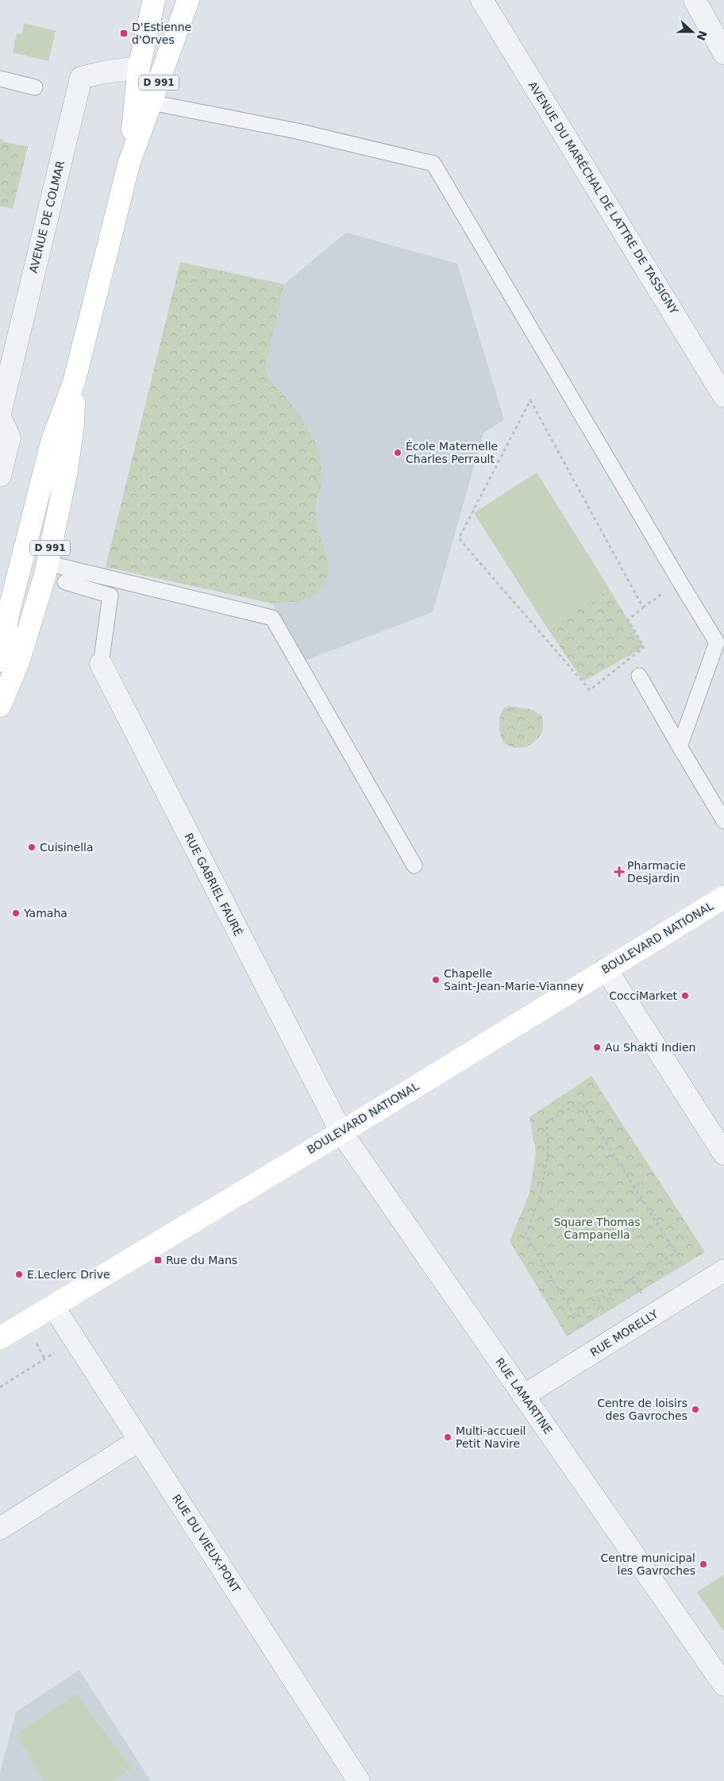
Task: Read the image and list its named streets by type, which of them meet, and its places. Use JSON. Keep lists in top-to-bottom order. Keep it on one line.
{"streets":{"main road":["D 991","BOULEVARD NATIONAL"],"street":["AVENUE DU MARÉCHAL DE LATTRE DE TASSIGNY","AVENUE DE COLMAR","RUE GABRIEL FAURÉ","RUE MORELLY","RUE LAMARTINE","RUE DU VIEUX-PONT"]},"crossings":[["D 991","AVENUE DE COLMAR"],["RUE GABRIEL FAURÉ","RUE LAMARTINE"],["BOULEVARD NATIONAL","RUE LAMARTINE"],["BOULEVARD NATIONAL","RUE DU VIEUX-PONT"],["RUE MORELLY","RUE LAMARTINE"]],"parks":["Square Thomas Campanella"],"places":{"transit":["D'Estienne d'Orves","Rue du Mans"],"other":["École Maternelle Charles Perrault","Cuisinella","Yamaha","Chapelle Saint-Jean-Marie-Vianney","CocciMarket","Au Shakti Indien","E.Leclerc Drive","Centre de loisirs des Gavroches","Multi-accueil Petit Navire","Centre municipal les Gavroches"],"health":["Pharmacie Desjardin"]},"north":"right"}
